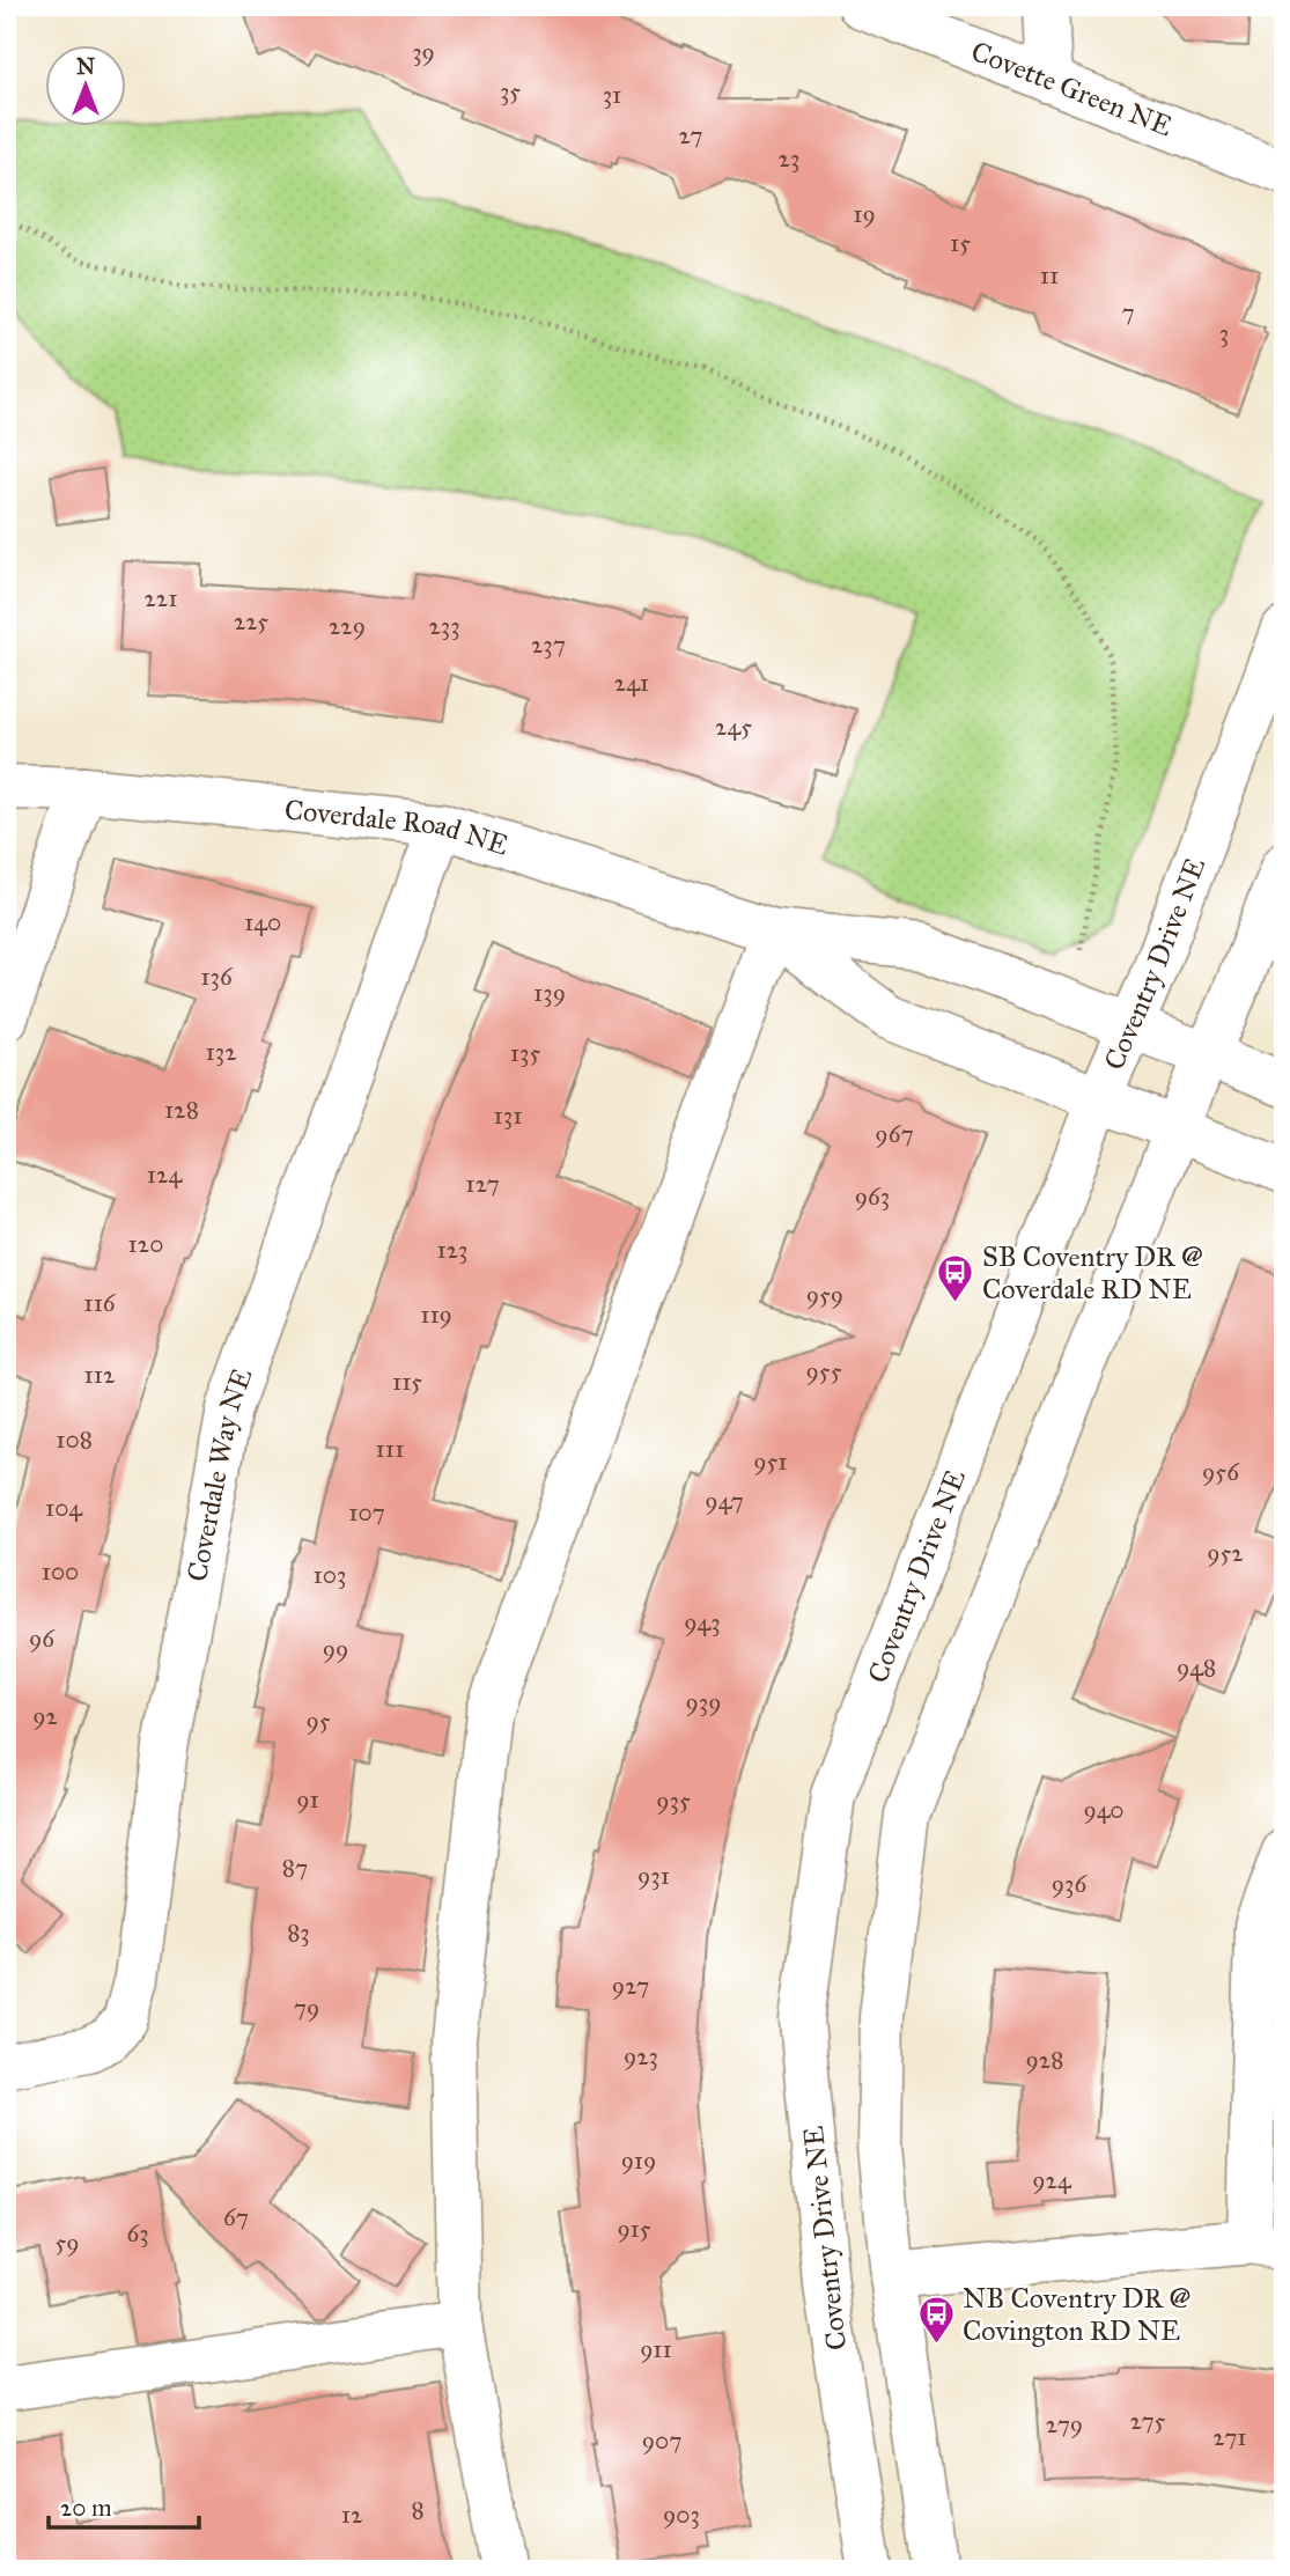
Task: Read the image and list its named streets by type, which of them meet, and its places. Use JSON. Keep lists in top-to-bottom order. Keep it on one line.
{"streets":{"street":["Covette Green NE","Coverdale Road NE","Coventry Drive NE","Coverdale Way NE"]},"crossings":[["Coverdale Road NE","Coventry Drive NE"],["Coverdale Road NE","Coverdale Way NE"]],"places":{"bus stop":["SB Coventry DR @ Coverdale RD NE","NB Coventry DR @ Covington RD NE"]},"house_numbers":["39","35","31","27","23","19","15","11","7","3","221","225","229","233","237","241","245","140","136","139","132","135","128","131","967","124","127","963","120","123","959","116","119","955","112","115","108","111","951","956","947","104","107","952","100","103","943","96","99","948","939","92","95","91","935","940","87","931","936","83","927","79","923","928","919","924","67","915","63","59","911","275","279","271","907","8","12","903"],"scale_bar":"20 m","north":"top"}
